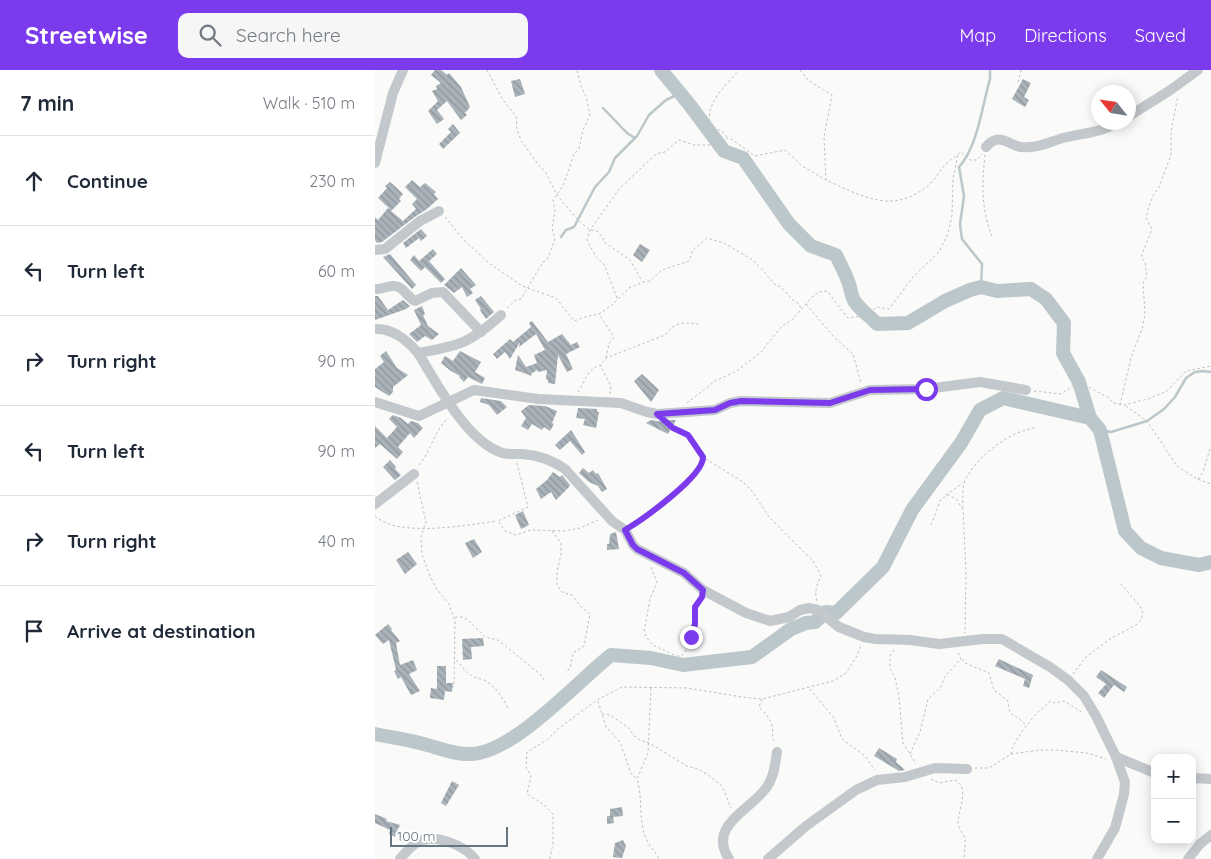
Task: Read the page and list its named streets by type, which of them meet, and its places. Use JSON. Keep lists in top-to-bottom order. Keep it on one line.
{"scale_bar":"100 m","north":"top left","page":{"header":"Streetwise","search":"Search here","nav":["Map","Directions","Saved"],"heading":["7 min","Walk · 510 m"],"list":[["Continue","230 m"],["Turn left","60 m"],["Turn right","90 m"],["Turn left","90 m"],["Turn right","40 m"],"Arrive at destination"],"map_buttons":["+","−"],"scale":"100 m"}}
